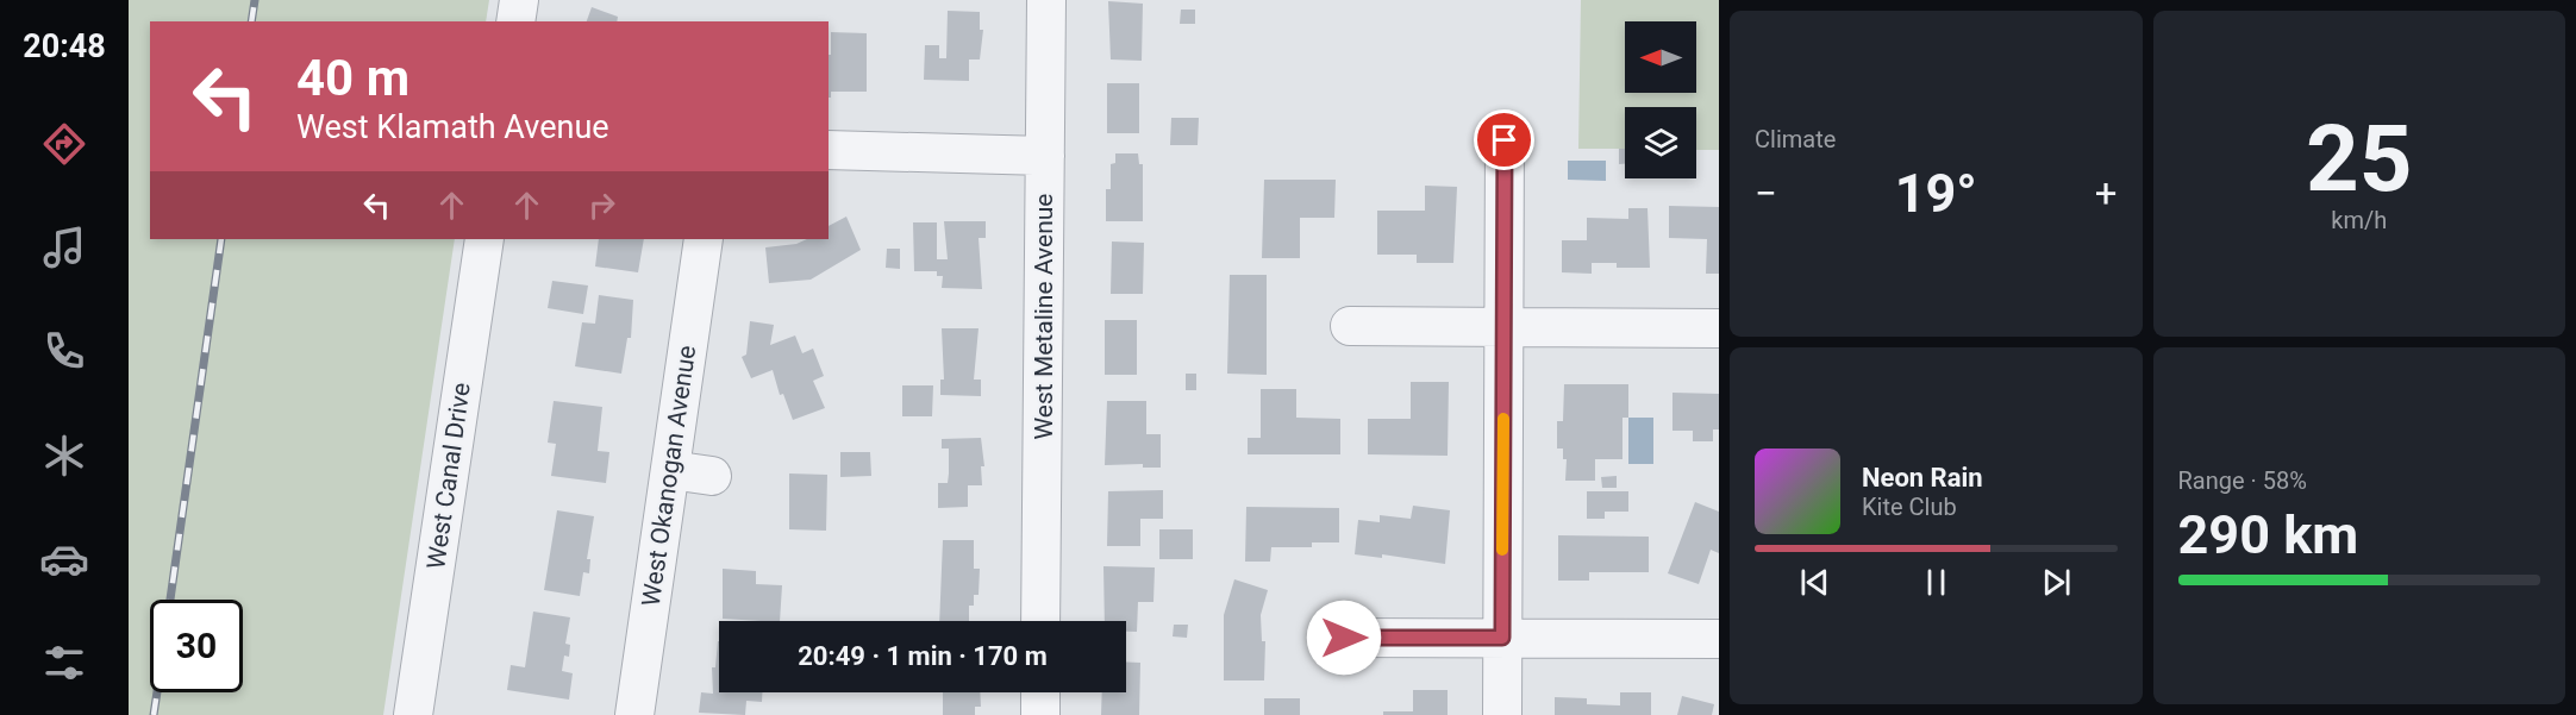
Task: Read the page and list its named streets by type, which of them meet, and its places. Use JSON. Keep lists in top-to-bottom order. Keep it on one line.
{"streets":{"street":["West Metaline Avenue","West Canal Drive","West Okanogan Avenue"]},"north":"left","page":{"tabs":"20:48","tile":["Climate",["25","km/h"],["Range · 58%","290 km"]],"turn":["40 m","West Klamath Avenue"],"heat":["−","19°","+"],"song":["Neon Rain","Kite Club"],"limit":"30","trip":"20:49 · 1 min · 170 m"}}
